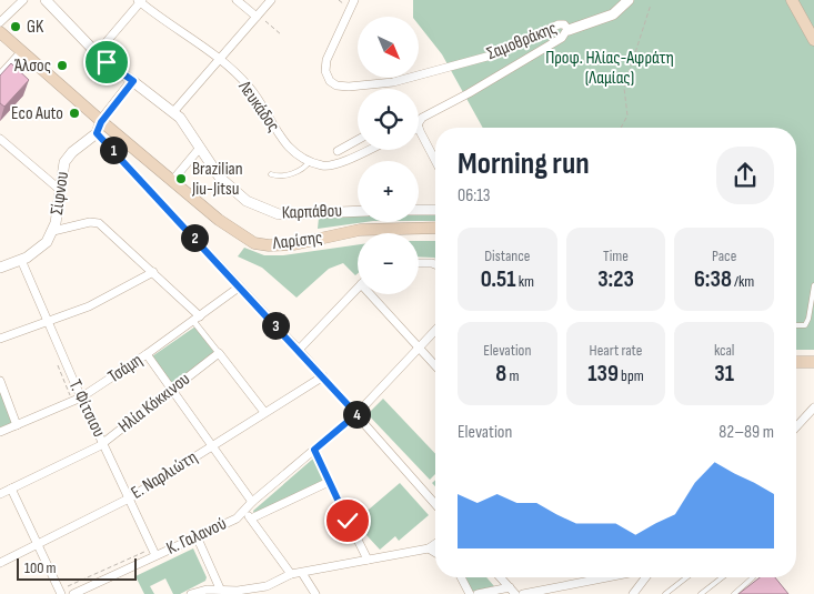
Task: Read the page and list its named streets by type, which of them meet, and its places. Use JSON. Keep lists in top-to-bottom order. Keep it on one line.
{"streets":{"main road":["Λαρίσης"],"street":["Σαμοθράκης","Λευκάδος","Σίφνου","Καρπάθου","Τσάμη","Ηλία Κόκκινου","Τ. Φίτσιου","Ε. Ναρλιώτη","Κ. Γαλανού"]},"crossings":[["Σίφνου","Καρπάθου"],["Σίφνου","Λαρίσης"],["Σίφνου","Τ. Φίτσιου"],["Τσάμη","Τ. Φίτσιου"],["Ηλία Κόκκινου","Τ. Φίτσιου"],["Τ. Φίτσιου","Ε. Ναρλιώτη"],["Τ. Φίτσιου","Κ. Γαλανού"]],"parks":["Προφ. Ηλίας-Αφράτη (Λαμίας)"],"places":["GK","Άλσος","Eco Auto","Brazilian Jiu-Jitsu"],"scale_bar":"100 m","north":"bottom right","page":{"map_buttons":["+","−"],"heading":["Morning run","06:13"],"pins":["1","2","3","4"],"stats":[["Distance","0.51 km"],["Time","3:23"],["Pace","6:38 /km"],["Elevation","8 m"],["Heart rate","139 bpm"],["kcal","31"]],"chart":["Elevation","82–89 m"],"scale":"100 m"}}
